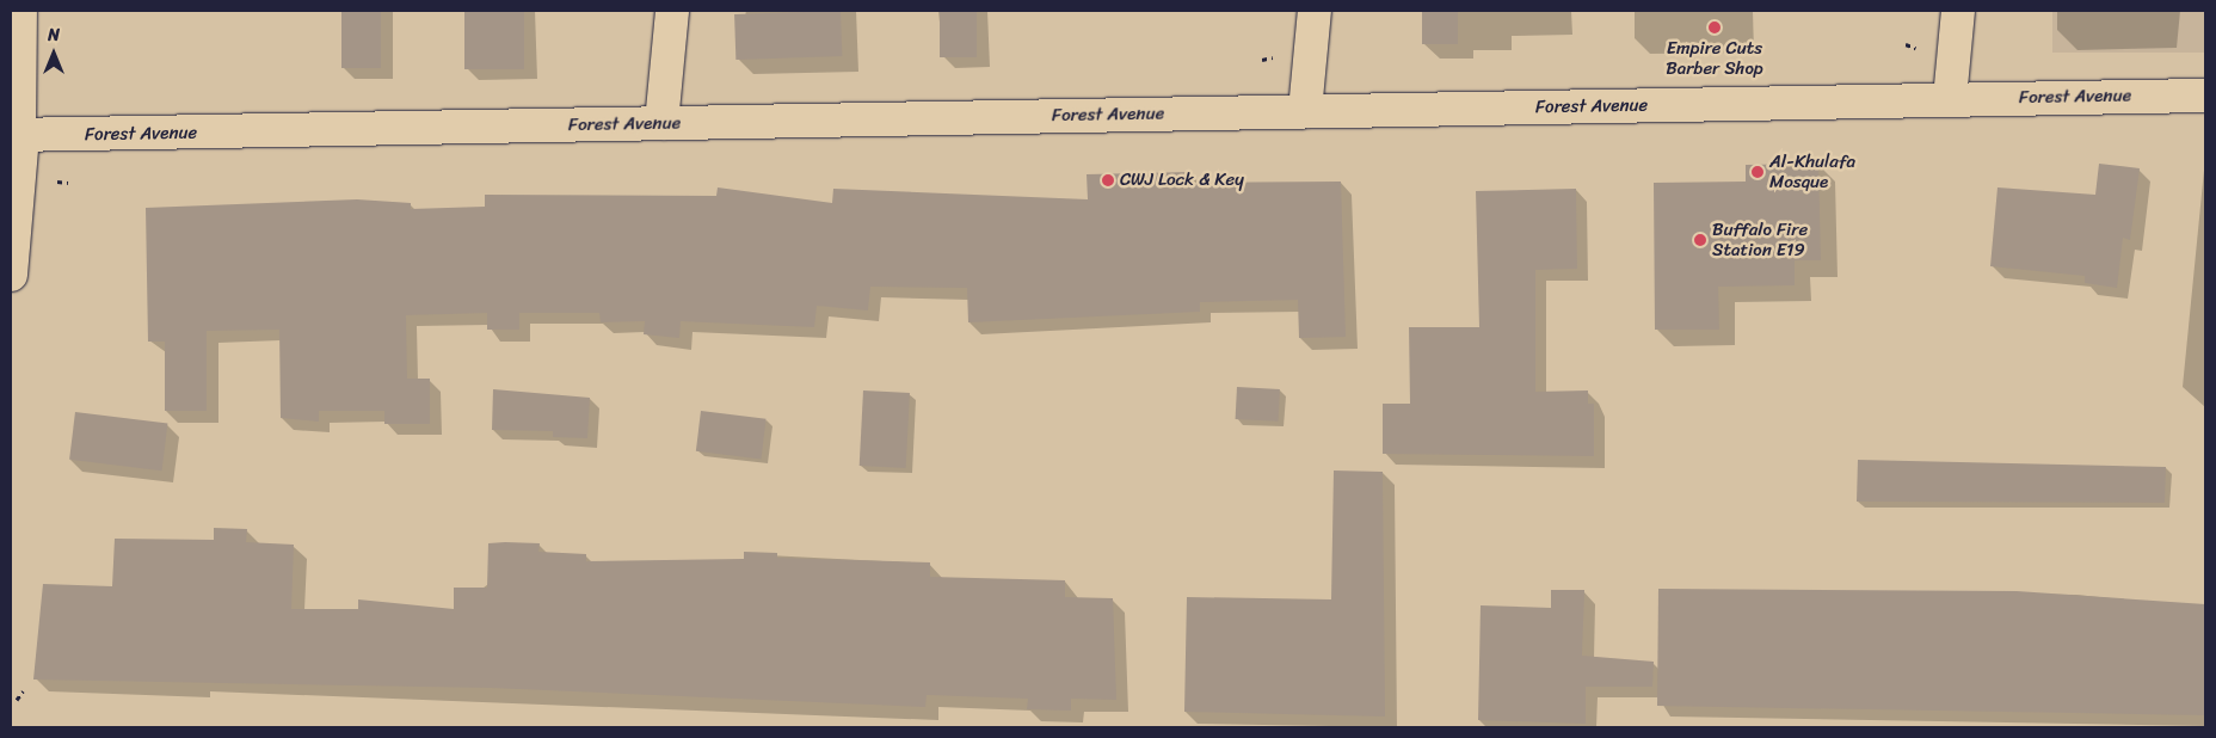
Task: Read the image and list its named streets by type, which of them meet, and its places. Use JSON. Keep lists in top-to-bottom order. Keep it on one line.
{"streets":{"street":["Forest Avenue"]},"places":["Empire Cuts Barber Shop","Al-Khulafa Mosque","CWJ Lock & Key","Buffalo Fire Station E19"],"north":"top"}
